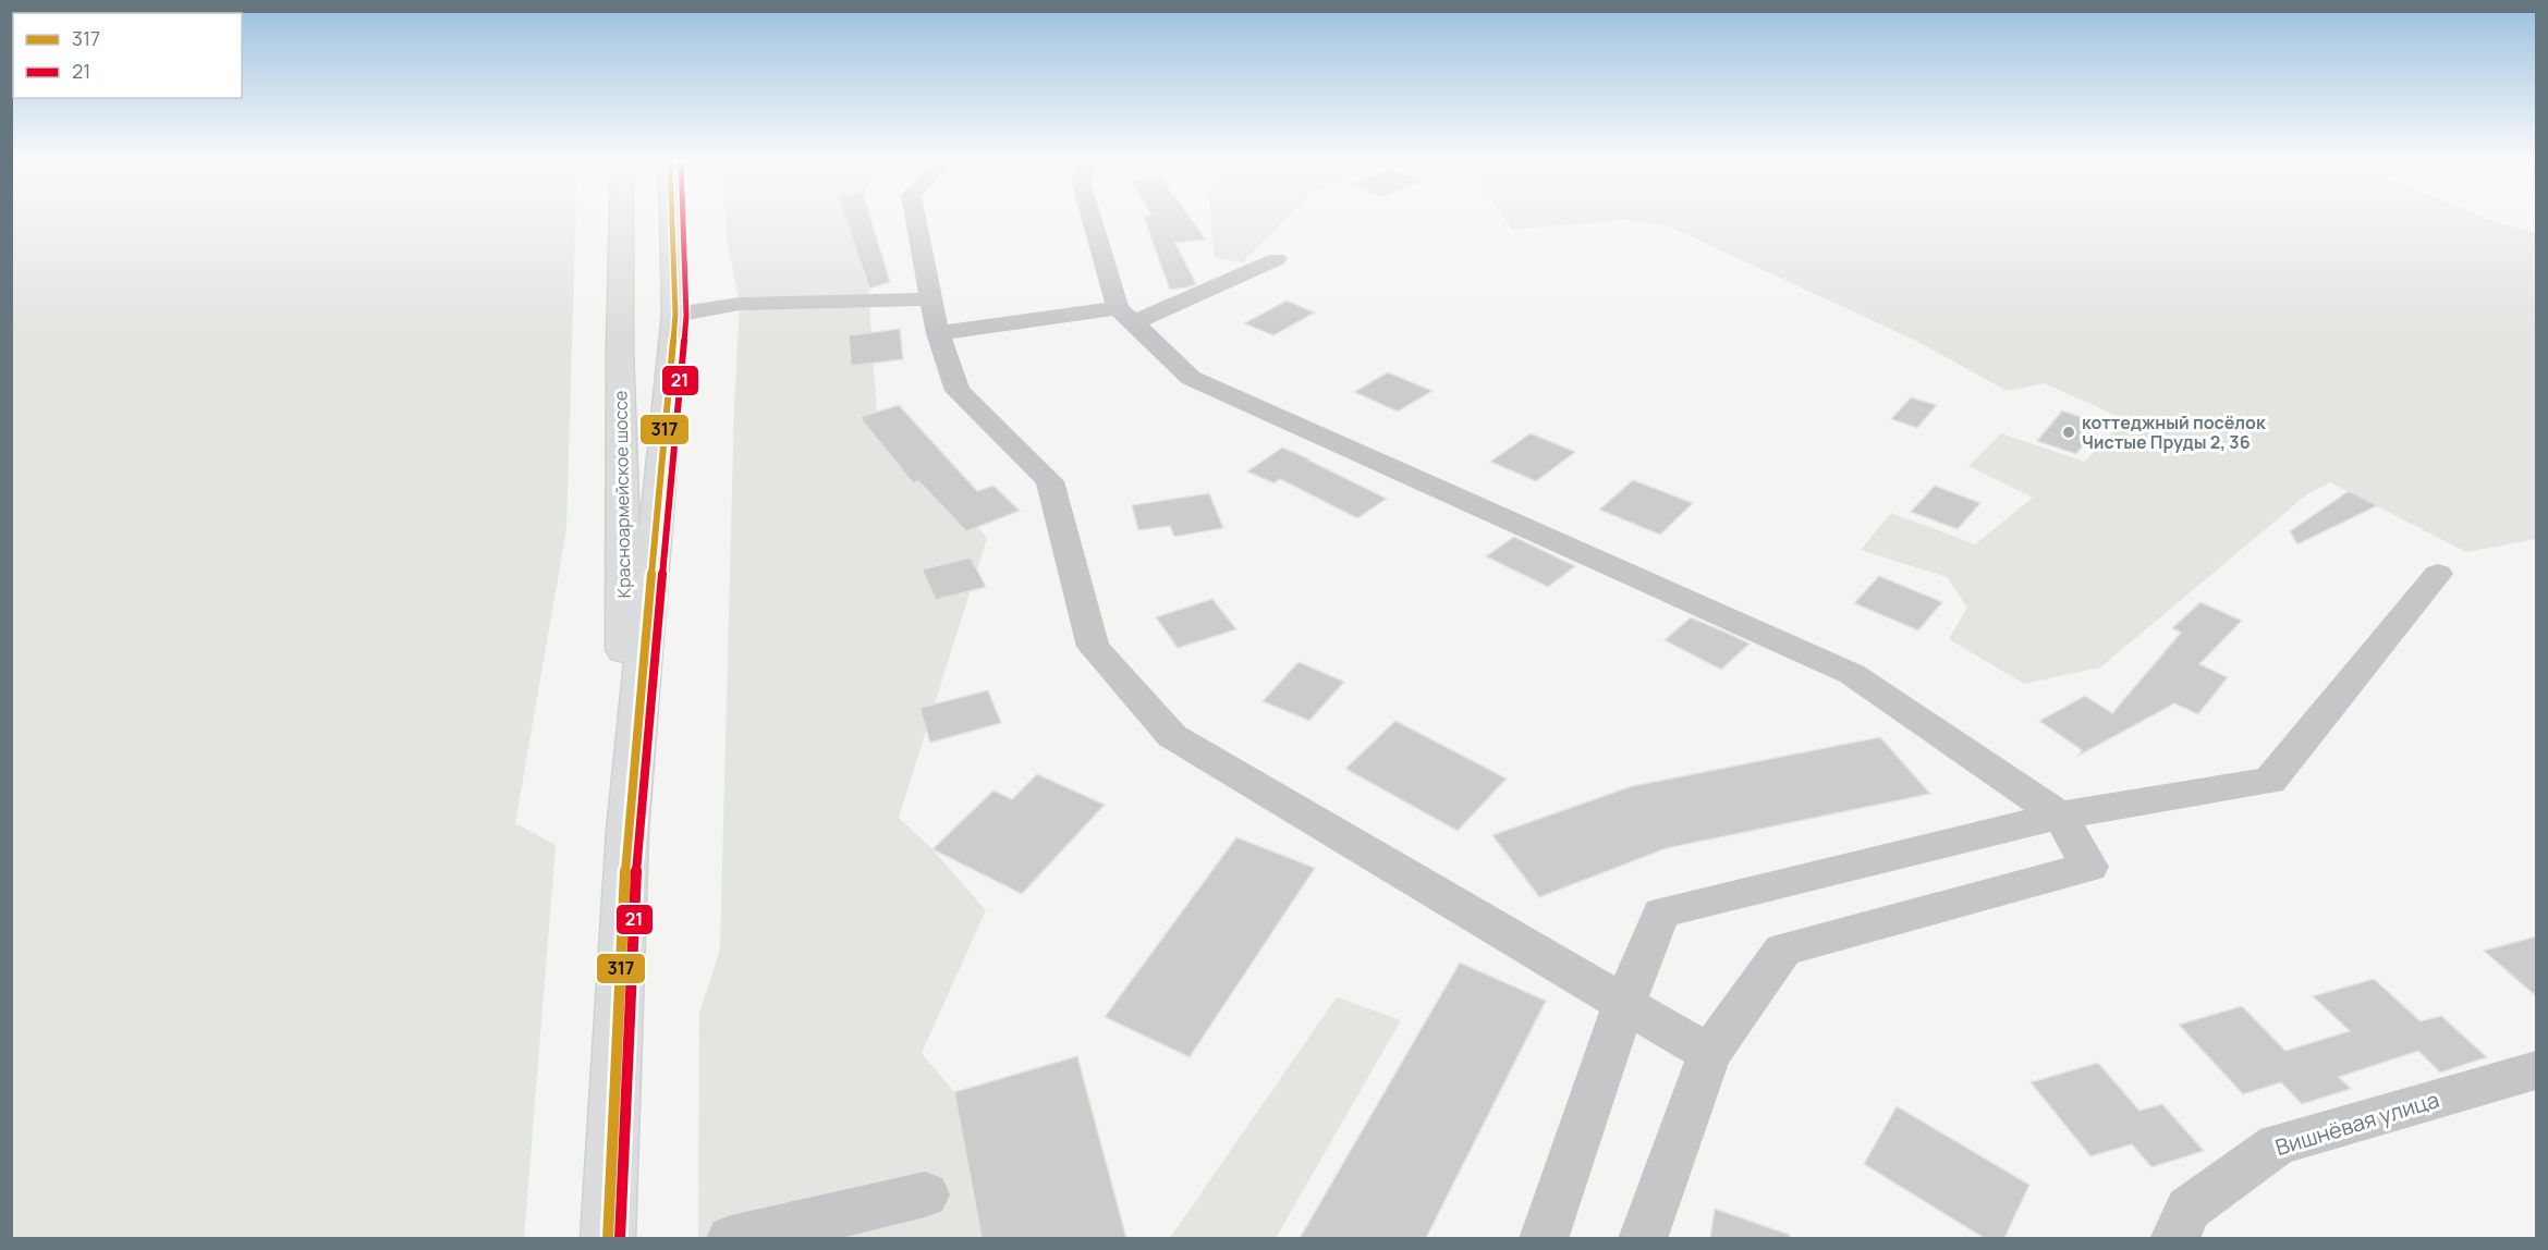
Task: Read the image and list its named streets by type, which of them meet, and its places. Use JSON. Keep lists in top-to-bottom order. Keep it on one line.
{"streets":{"main road":["Красноармейское шоссе"],"street":["Вишнёвая улица"]},"places":["коттеджный посёлок Чистые Пруды 2, 36"],"lines":["transit line 317","transit line 21"],"legend":["317","21"]}
